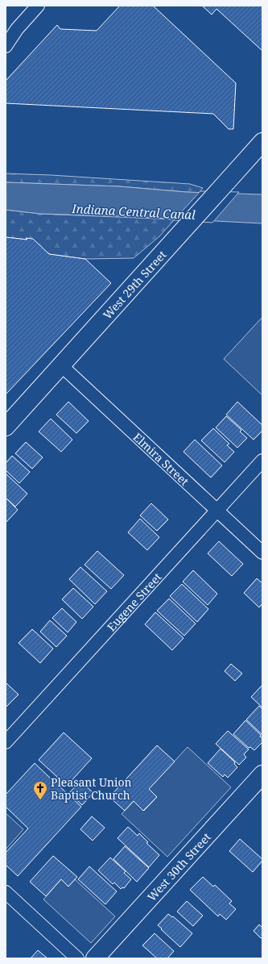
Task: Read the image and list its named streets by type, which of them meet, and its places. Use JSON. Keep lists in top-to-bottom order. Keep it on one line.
{"streets":{"main road":["West 29th Street","West 30th Street"],"street":["Elmira Street","Eugene Street"]},"crossings":[["West 29th Street","Elmira Street"],["Elmira Street","Eugene Street"]],"water":["Indiana Central Canal"],"places":{"church":["Pleasant Union Baptist Church"]}}
